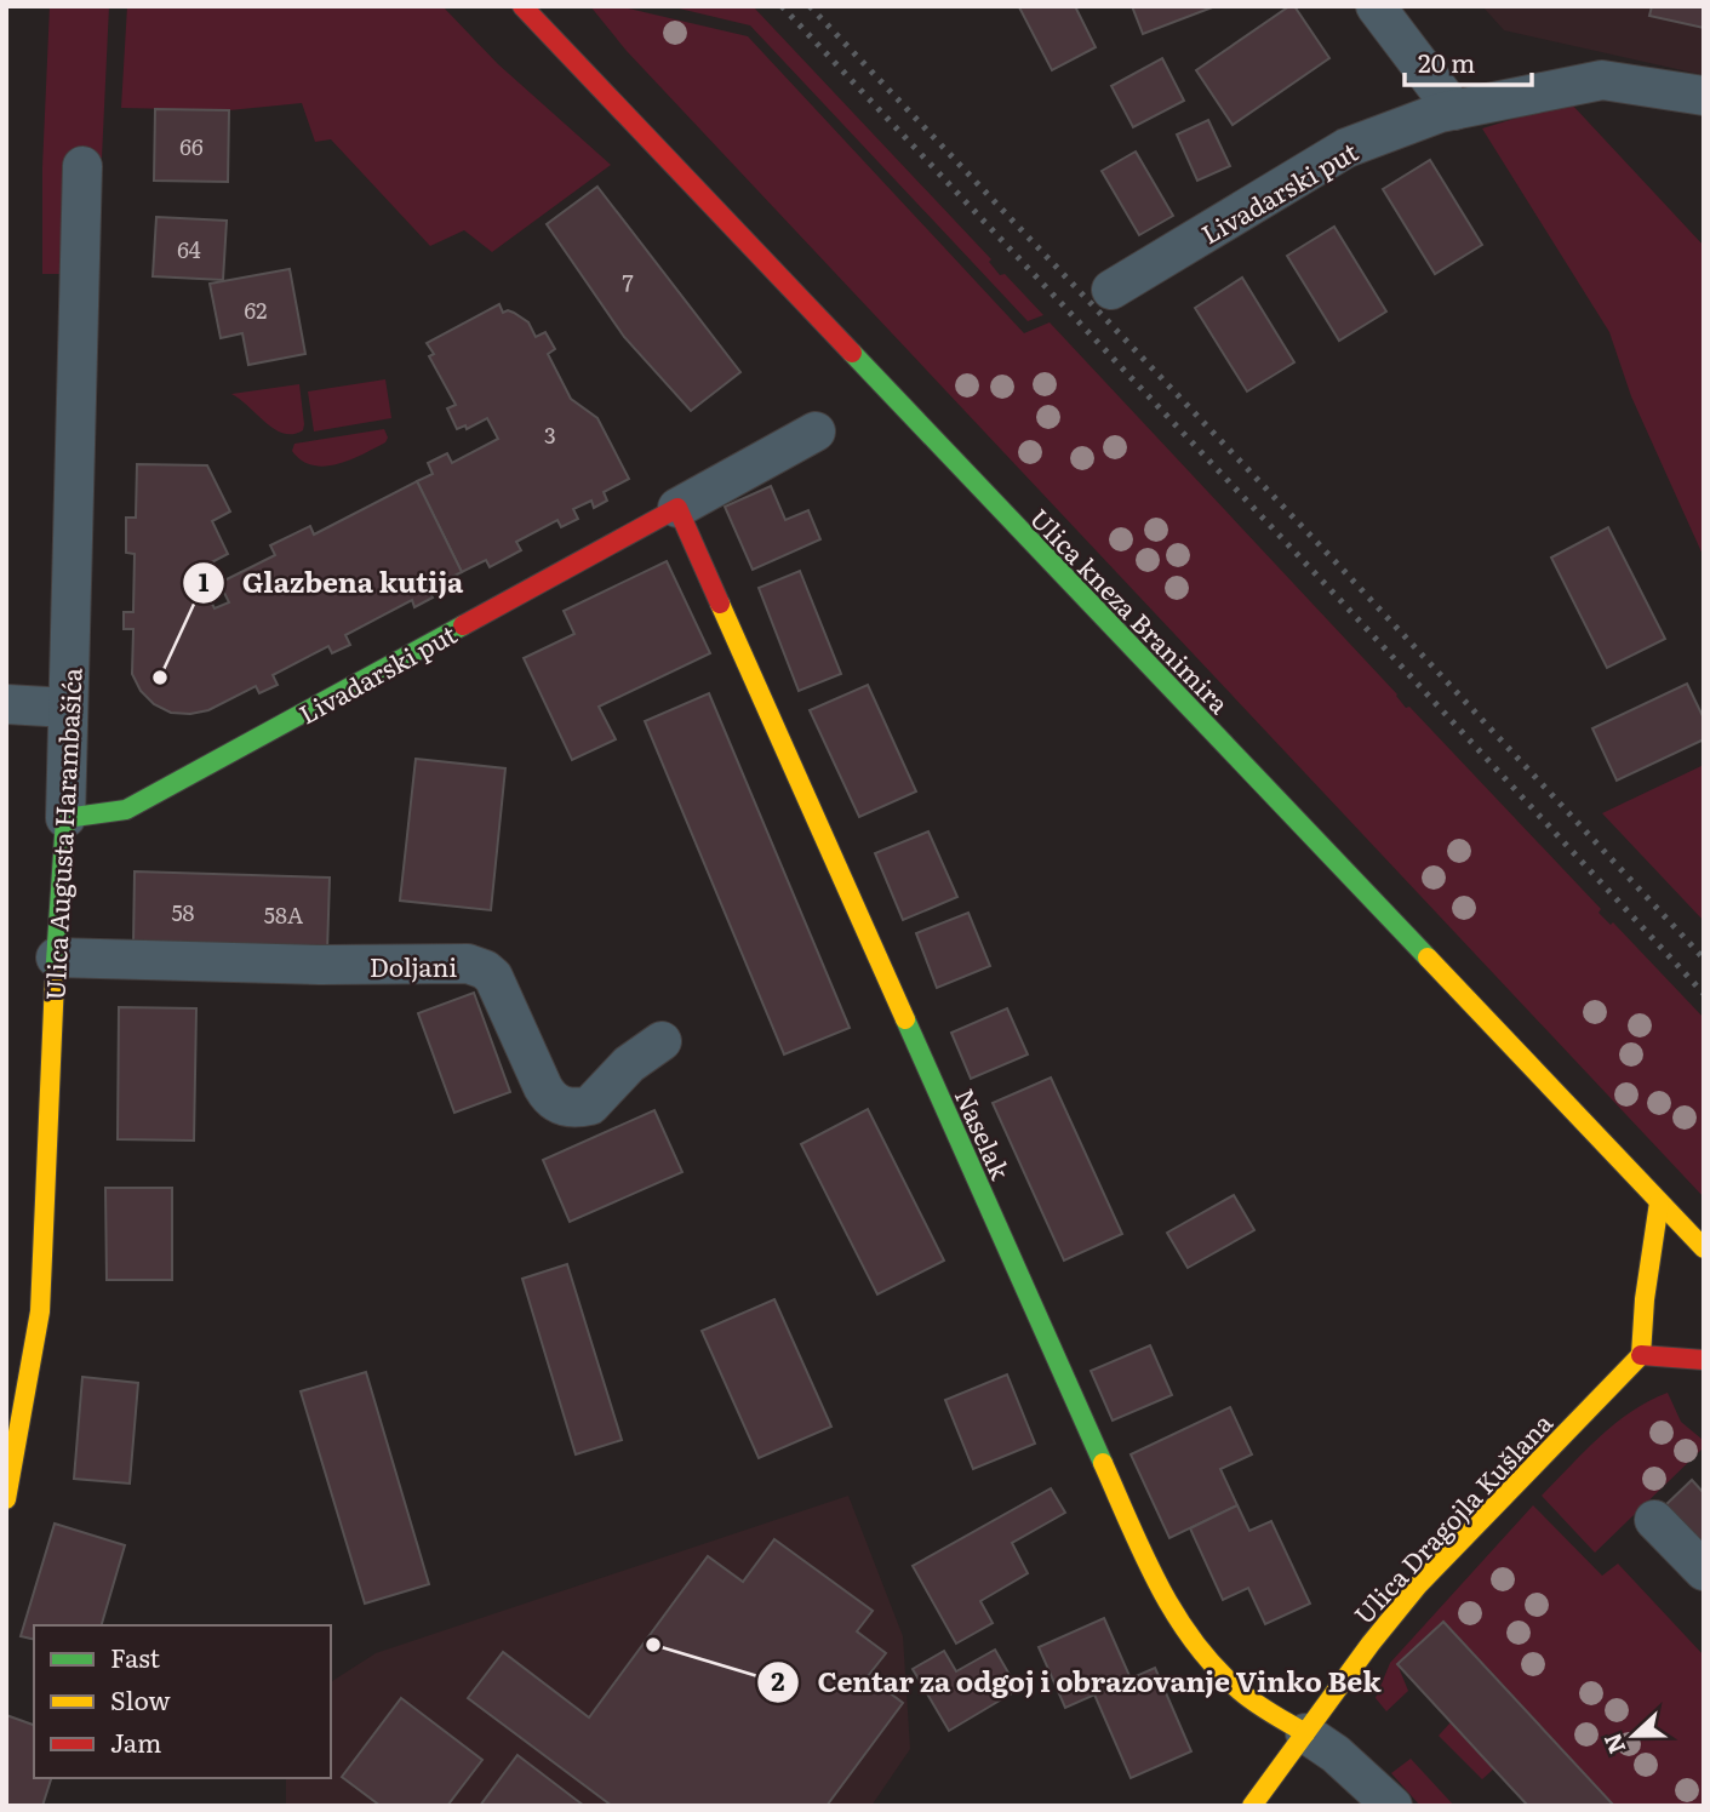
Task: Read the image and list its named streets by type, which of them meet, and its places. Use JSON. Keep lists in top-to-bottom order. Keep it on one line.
{"streets":{"street":["Livadarski put","Ulica kneza Branimira","Ulica Augusta Harambašića","Doljani","Naselak","Ulica Dragojla Kušlana"]},"crossings":[["Livadarski put","Ulica Augusta Harambašića"],["Livadarski put","Naselak"],["Ulica Augusta Harambašića","Doljani"],["Naselak","Ulica Dragojla Kušlana"]],"places":["Glazbena kutija","Centar za odgoj i obrazovanje Vinko Bek"],"house_numbers":["66","64","7","62","3","58","58A"],"legend":["Fast","Slow","Jam"],"scale_bar":"20 m","north":"left"}
